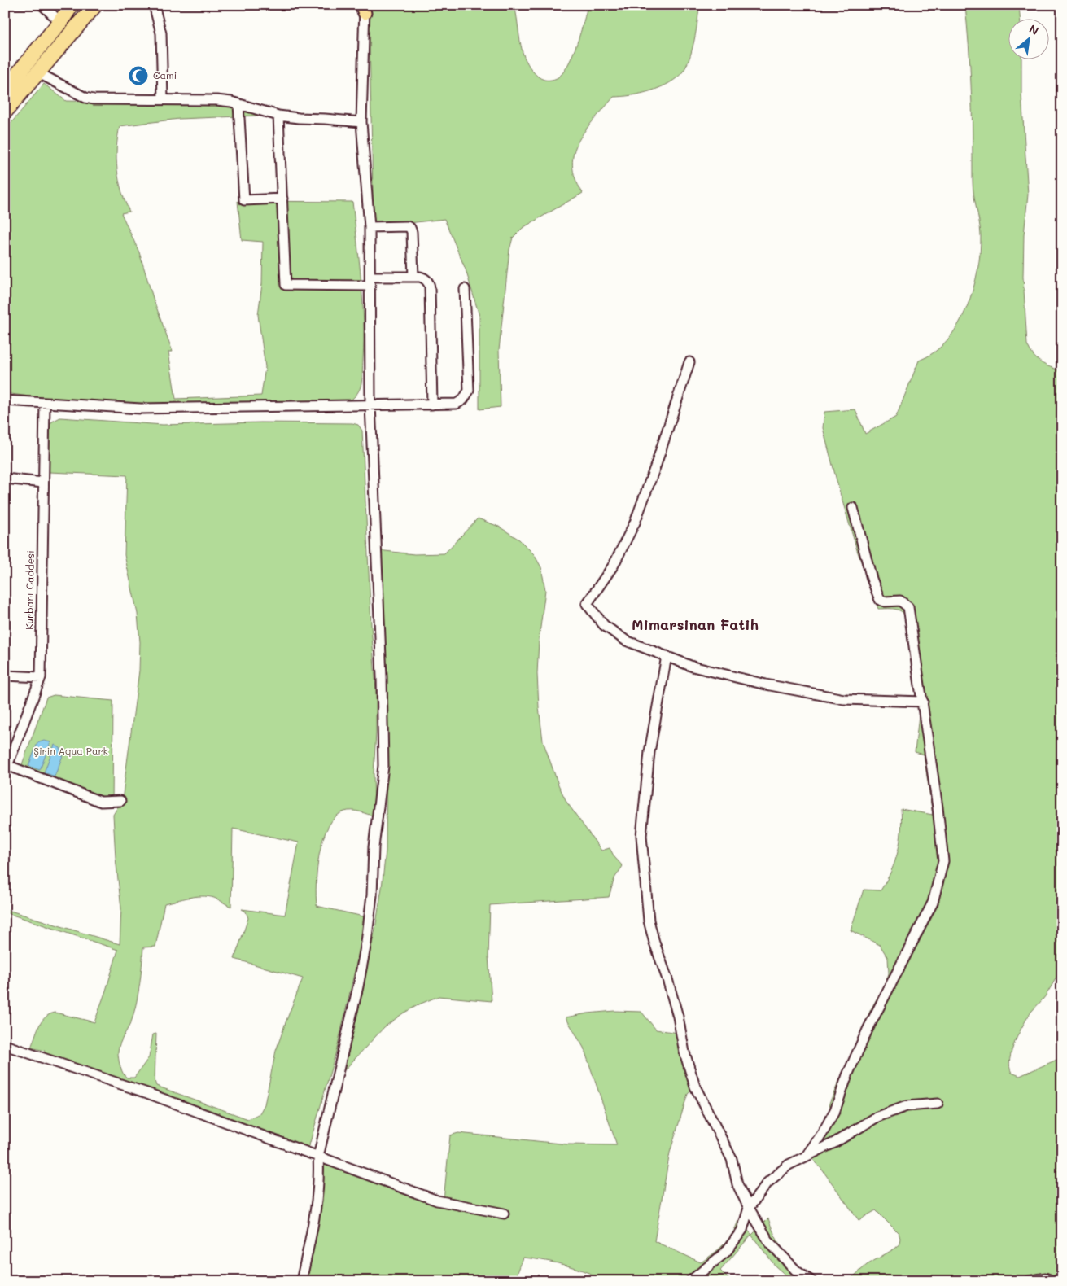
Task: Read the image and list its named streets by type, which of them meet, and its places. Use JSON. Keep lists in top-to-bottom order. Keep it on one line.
{"streets":{"street":["Kurbanı Caddesi"]},"districts":["Mimarsinan Fatih"],"parks":["Şirin Aqua Park"],"places":{"mosque":["Cami"]},"north":"top right"}
